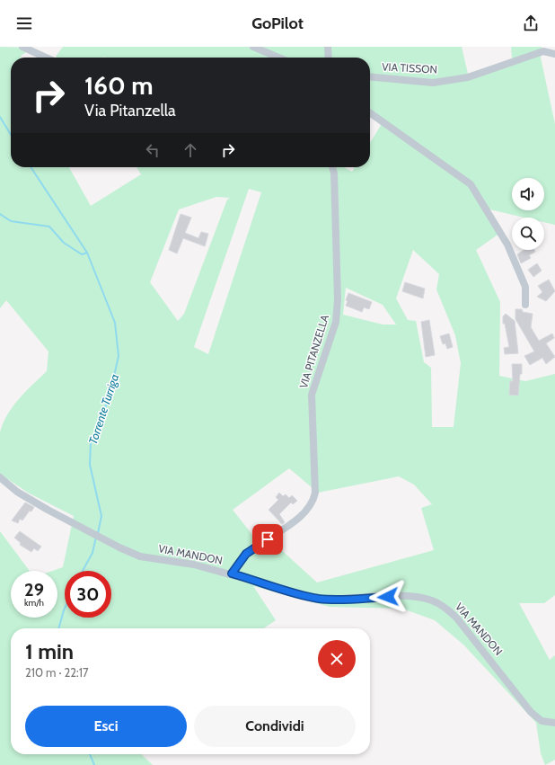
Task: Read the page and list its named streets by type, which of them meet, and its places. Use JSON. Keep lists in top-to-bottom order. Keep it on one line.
{"streets":{"street":["VIA TISSON","VIA PITANZELLA","VIA MANDON"]},"crossings":[["VIA PITANZELLA","VIA MANDON"]],"water":["Torrente Turriga"],"page":{"header":"GoPilot","turn":["160 m","Via Pitanzella"],"speed":"29 km/h","limit":"30","heading":["1 min","210 m · 22:17"],"buttons":["Esci","Condividi"]}}
